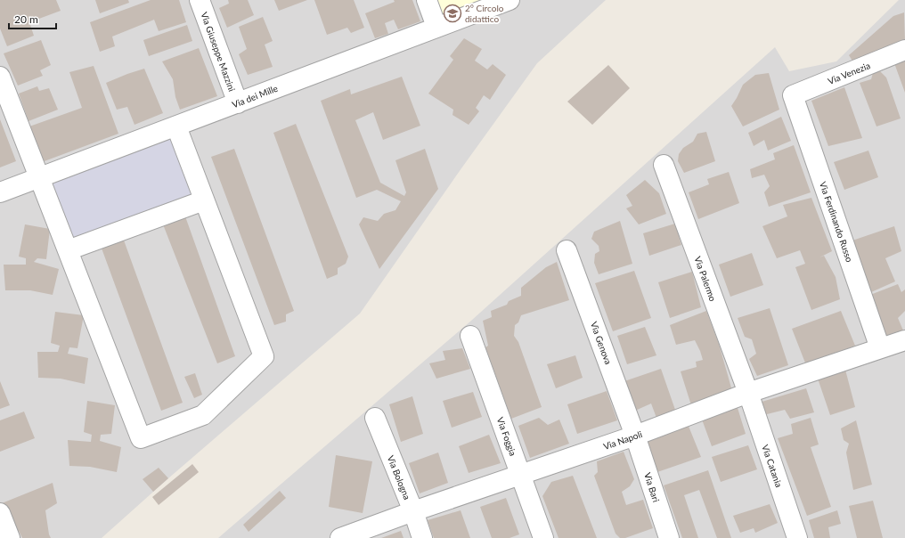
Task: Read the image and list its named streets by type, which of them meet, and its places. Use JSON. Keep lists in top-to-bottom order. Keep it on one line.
{"streets":{"street":["Via Giuseppe Mazzini","Via Venezia","Via dei Mille","Via Ferdinando Russo","Via Palermo","Via Genova","Via Foggia","Via Napoli","Via Catania","Via Bologna","Via Bari"]},"crossings":[["Via Giuseppe Mazzini","Via dei Mille"],["Via Venezia","Via Ferdinando Russo"],["Via Ferdinando Russo","Via Napoli"],["Via Palermo","Via Napoli"],["Via Palermo","Via Catania"],["Via Genova","Via Napoli"],["Via Genova","Via Bari"],["Via Foggia","Via Napoli"],["Via Napoli","Via Catania"],["Via Napoli","Via Bologna"],["Via Napoli","Via Bari"]],"places":{"school or university":["2° Circolo didattico"]},"scale_bar":"20 m"}
